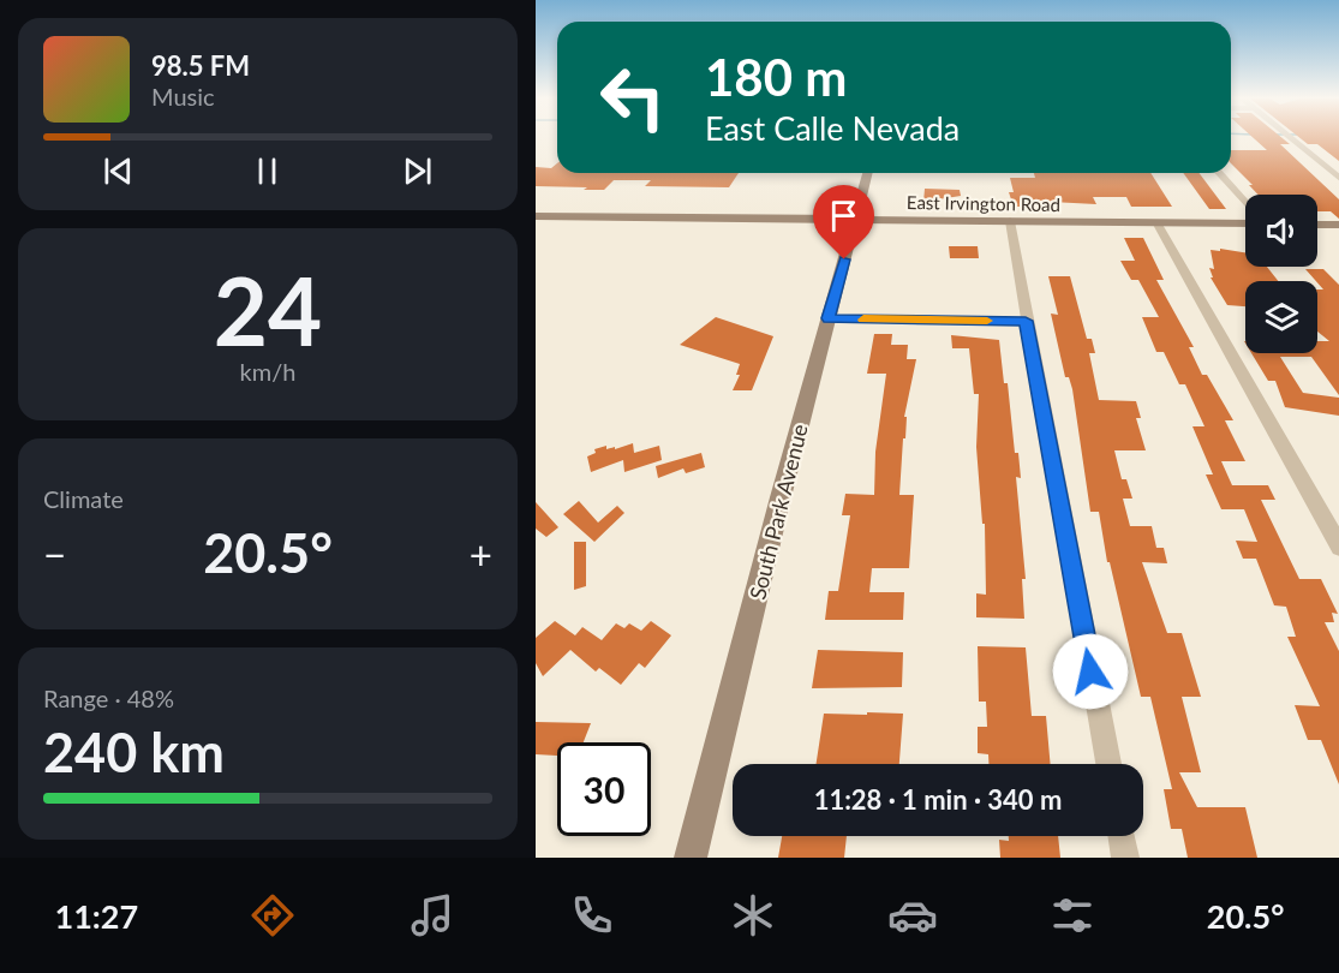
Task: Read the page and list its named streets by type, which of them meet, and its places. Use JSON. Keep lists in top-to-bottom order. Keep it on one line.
{"streets":{"main road":["East Irvington Road","South Park Avenue"]},"crossings":[["East Irvington Road","South Park Avenue"]],"page":{"turn":["180 m","East Calle Nevada"],"song":["98.5 FM","Music"],"tile":[["24","km/h"],"Climate",["Range · 48%","240 km"]],"heat":["−","20.5°","+"],"limit":"30","trip":"11:28 · 1 min · 340 m","tabs":["11:27","20.5°"]}}
